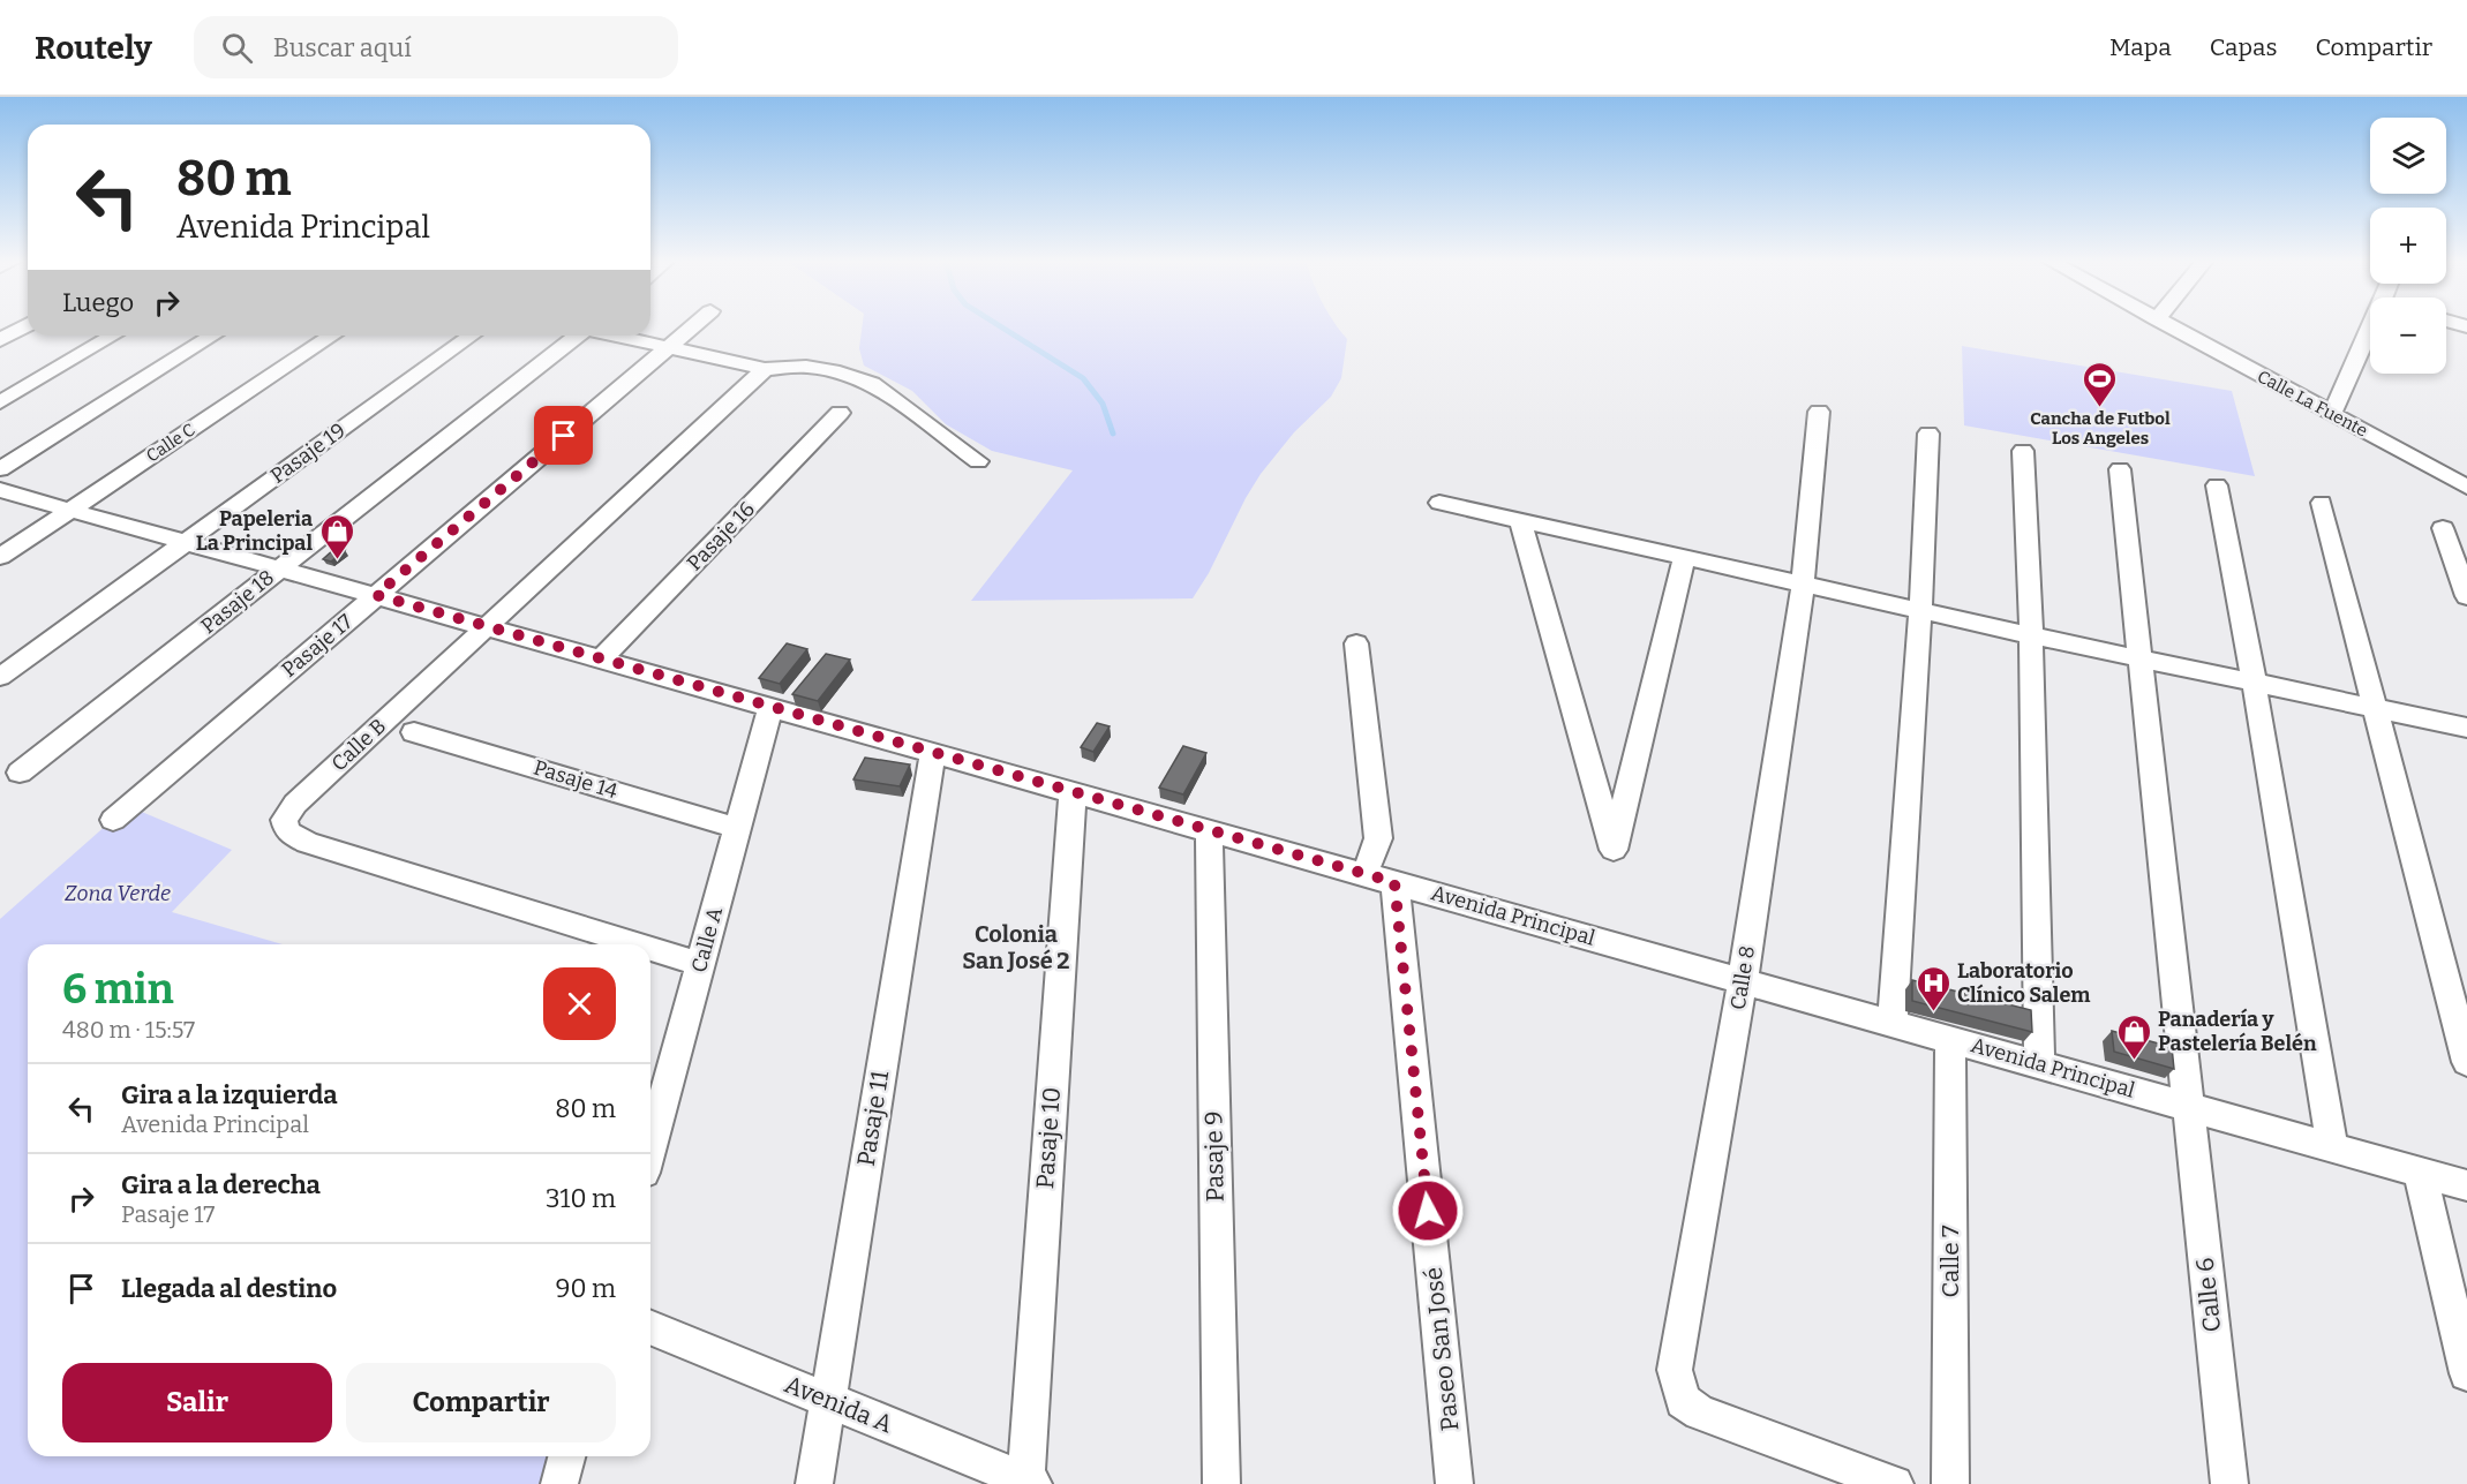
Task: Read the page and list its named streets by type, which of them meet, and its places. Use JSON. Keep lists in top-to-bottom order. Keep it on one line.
{"streets":{"street":["Calle La Fuente","Calle C","Pasaje 19","Pasaje 16","Pasaje 18","Pasaje 17","Calle B","Pasaje 14","Avenida Principal","Calle A","Calle 8","Pasaje 11","Pasaje 10","Pasaje 9","Calle 7","Calle 6","Paseo San José","Avenida A"]},"crossings":[["Calle C","Avenida Principal"],["Pasaje 19","Avenida Principal"],["Pasaje 16","Avenida Principal"],["Pasaje 18","Avenida Principal"],["Pasaje 17","Avenida Principal"],["Calle B","Avenida Principal"],["Calle B","Calle A"],["Pasaje 14","Calle A"],["Avenida Principal","Calle A"],["Avenida Principal","Calle 8"],["Avenida Principal","Pasaje 11"],["Avenida Principal","Pasaje 10"],["Avenida Principal","Pasaje 9"],["Avenida Principal","Calle 7"],["Avenida Principal","Calle 6"],["Avenida Principal","Paseo San José"],["Pasaje 11","Avenida A"],["Pasaje 10","Avenida A"]],"districts":["Colonia San José 2"],"parks":["Zona Verde"],"places":{"sports":["Cancha de Futbol Los Angeles"],"shop":["Papeleria La Principal","Panadería y Pastelería Belén"],"hospital":["Laboratorio Clínico Salem"]},"page":{"header":"Routely","search":"Buscar aquí","nav":["Mapa","Capas","Compartir"],"map_buttons":["+","−"],"turn":["80 m","Avenida Principal"],"then":"Luego","heading":["6 min","480 m · 15:57"],"list":[{"name":"Gira a la izquierda","note":"Avenida Principal","value":"80 m"},{"name":"Gira a la derecha","note":"Pasaje 17","value":"310 m"},{"name":"Llegada al destino","value":"90 m"}],"buttons":["Salir","Compartir"]}}
